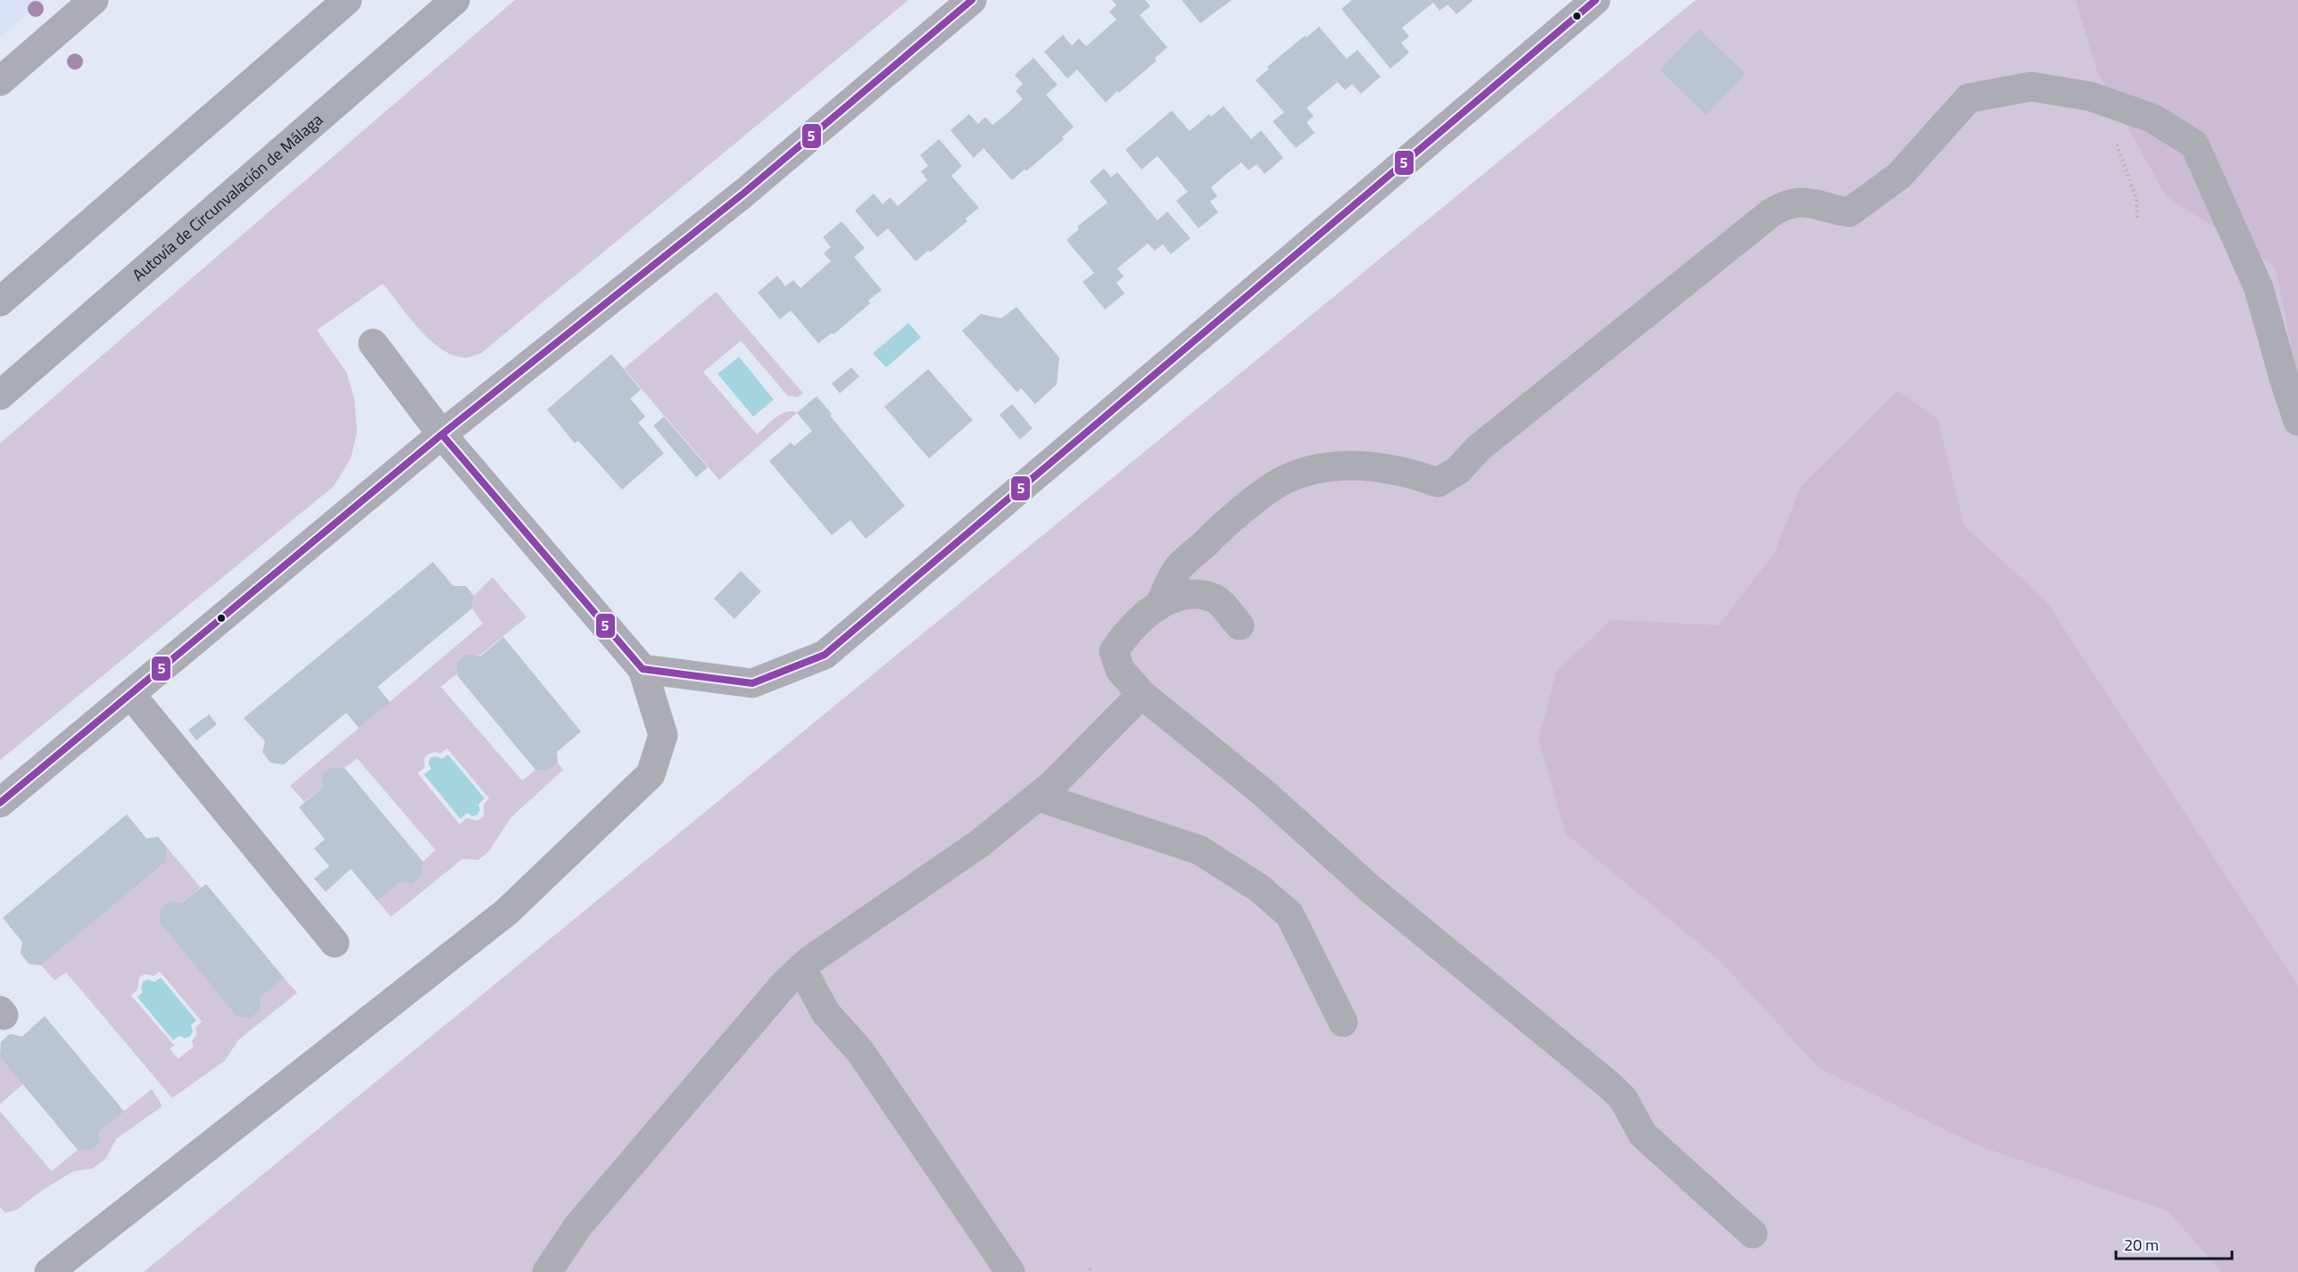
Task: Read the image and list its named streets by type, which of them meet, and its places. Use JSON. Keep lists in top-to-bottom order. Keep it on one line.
{"streets":{"highway":["Autovía de Circunvalación de Málaga"]},"lines":["transit line 5"],"scale_bar":"20 m"}
